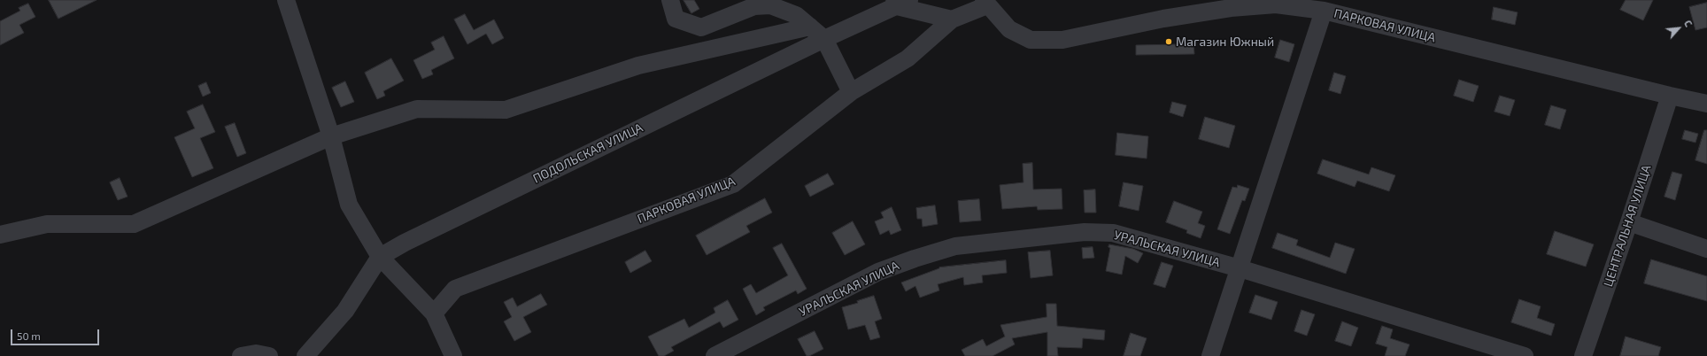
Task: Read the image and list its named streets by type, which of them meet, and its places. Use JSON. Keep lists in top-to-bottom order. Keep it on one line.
{"streets":{"street":["ПАРКОВАЯ УЛИЦА","ПОДОЛЬСКАЯ УЛИЦА","ЦЕНТРАЛЬНАЯ УЛИЦА","УРАЛЬСКАЯ УЛИЦА"]},"crossings":[["ПАРКОВАЯ УЛИЦА","ЦЕНТРАЛЬНАЯ УЛИЦА"]],"places":["Магазин Южный"],"scale_bar":"50 m","north":"top right"}
